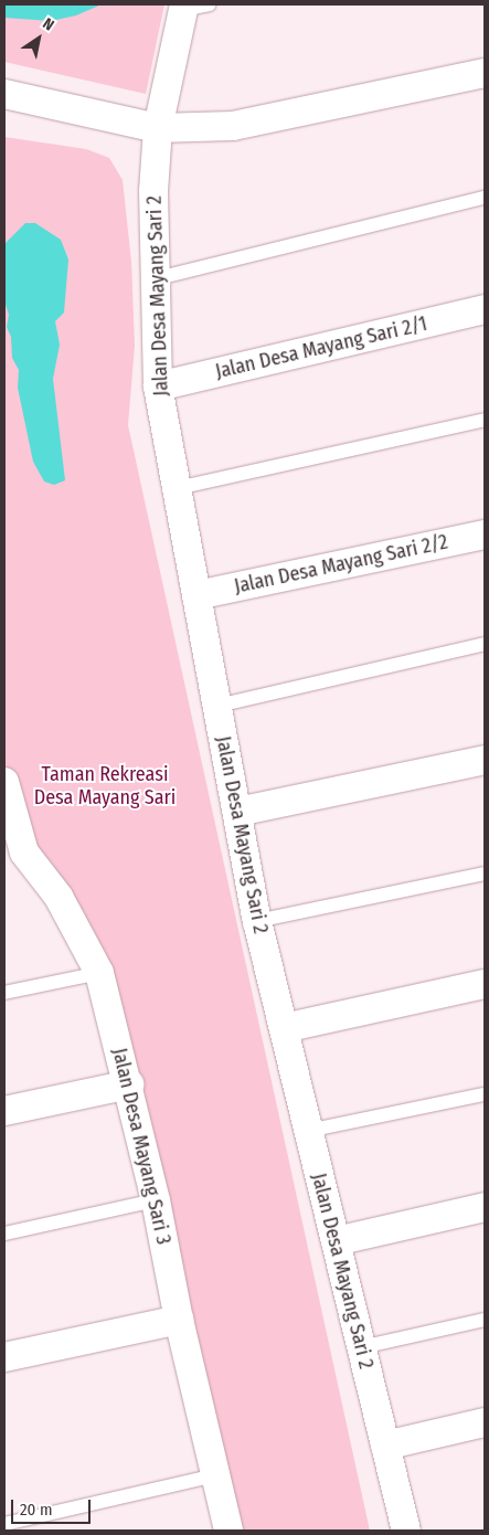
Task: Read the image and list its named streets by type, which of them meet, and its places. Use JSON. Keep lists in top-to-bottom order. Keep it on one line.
{"streets":{"street":["Jalan Desa Mayang Sari 2","Jalan Desa Mayang Sari 2/1","Jalan Desa Mayang Sari 2/2","Jalan Desa Mayang Sari 3"]},"crossings":[["Jalan Desa Mayang Sari 2","Jalan Desa Mayang Sari 2/1"],["Jalan Desa Mayang Sari 2","Jalan Desa Mayang Sari 2/2"]],"parks":["Taman Rekreasi Desa Mayang Sari"],"scale_bar":"20 m","north":"top right"}
